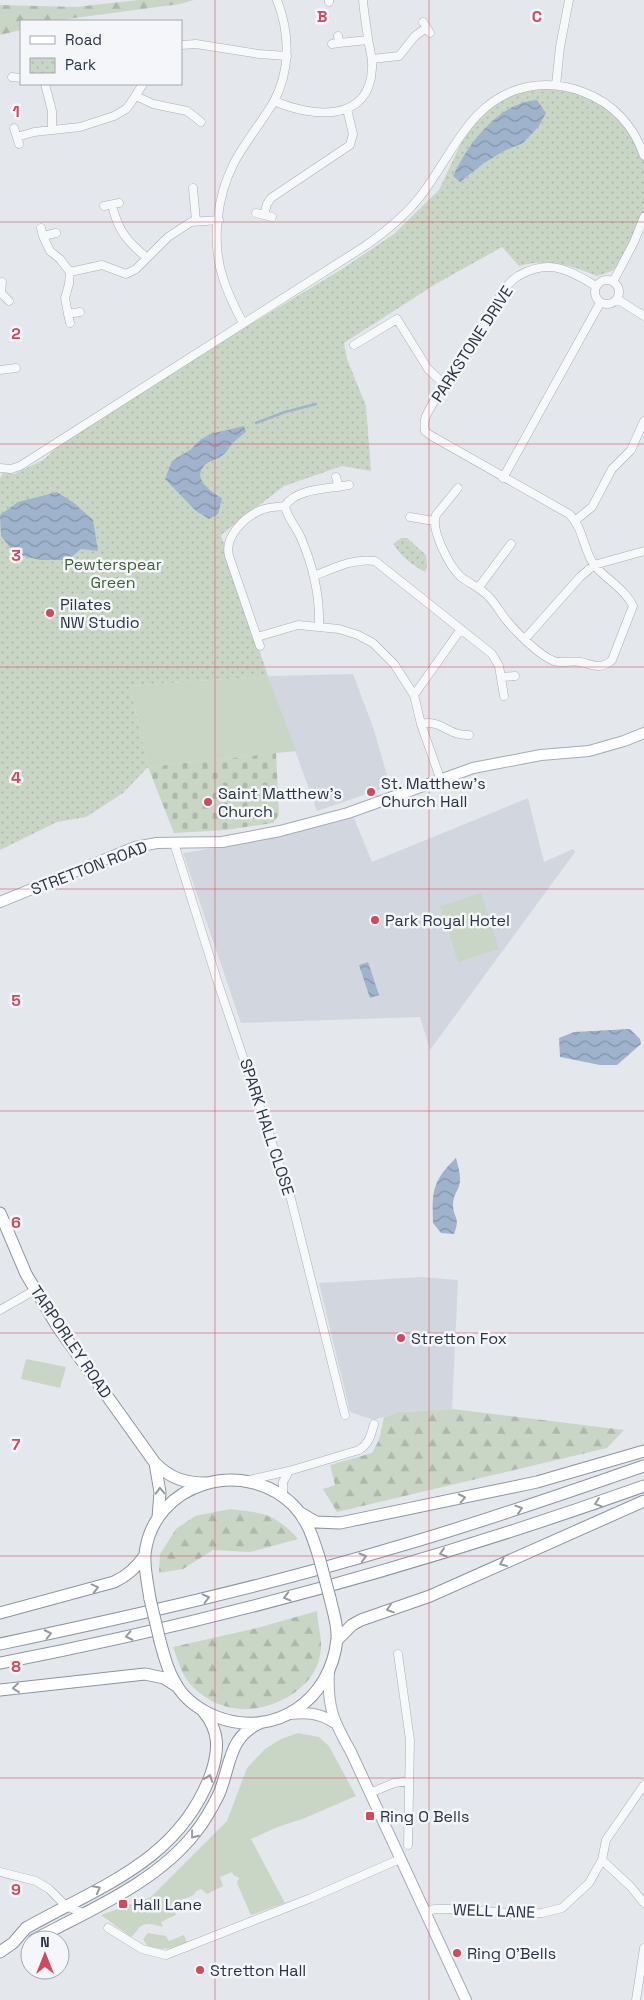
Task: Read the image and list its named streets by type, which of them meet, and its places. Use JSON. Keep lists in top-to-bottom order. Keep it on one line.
{"streets":{"highway":["TARPORLEY ROAD"],"main road":["STRETTON ROAD"],"street":["PARKSTONE DRIVE","SPARK HALL CLOSE","WELL LANE"]},"crossings":[["STRETTON ROAD","SPARK HALL CLOSE"]],"parks":["Pewterspear Green"],"places":{"other":["Pilates NW Studio","St. Matthew's Church Hall","Saint Matthew's Church","Park Royal Hotel","Stretton Fox","Ring O'Bells","Stretton Hall"],"transit":["Ring O Bells","Hall Lane"]},"legend":["Road","Park"],"north":"top","grid":{"columns":["B","C"],"rows":["1","2","3","4","5","6","7","8","9"]}}
